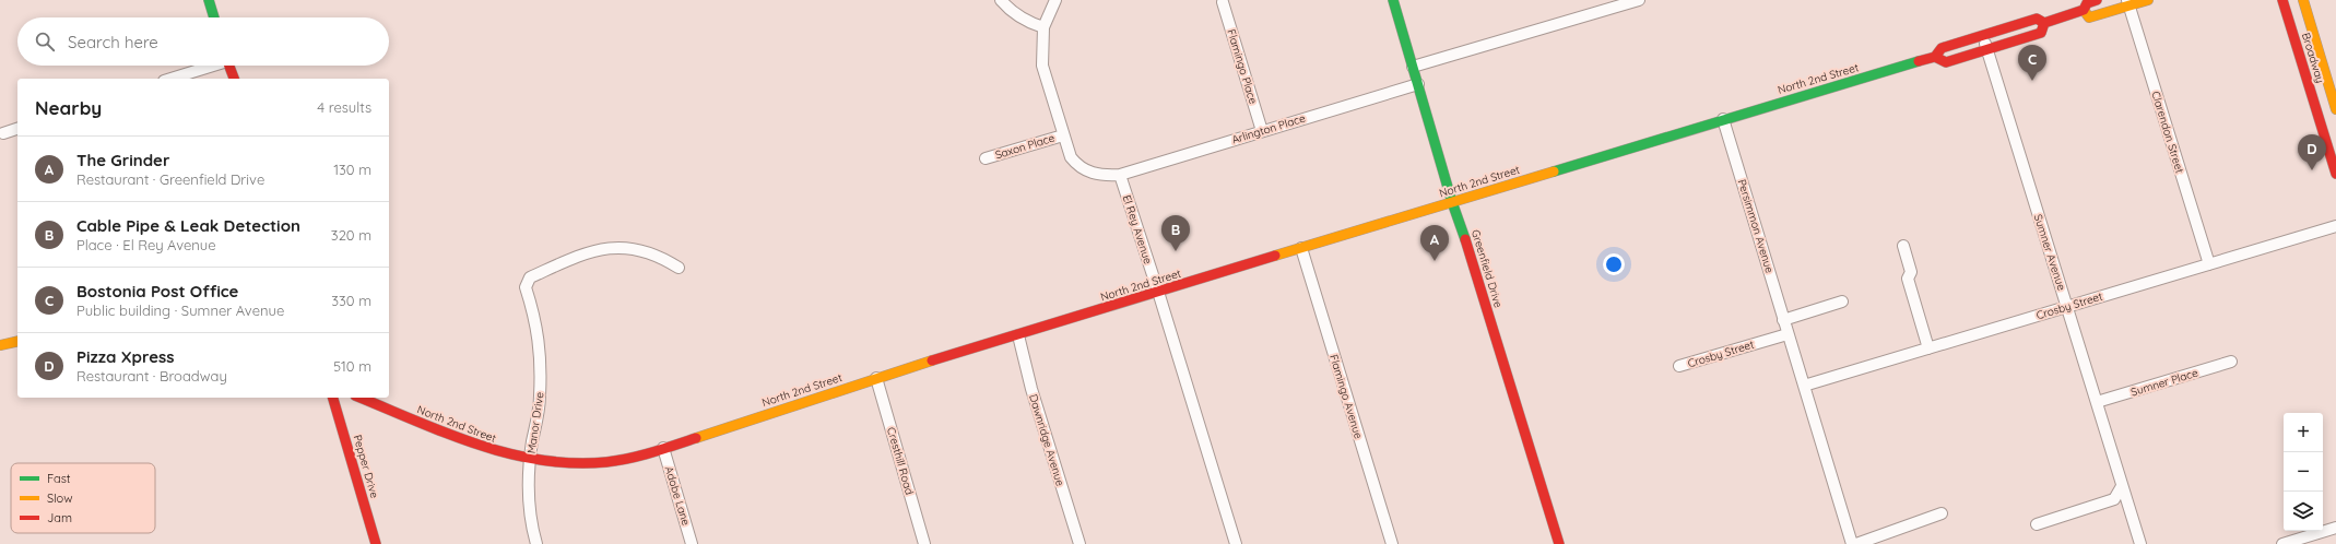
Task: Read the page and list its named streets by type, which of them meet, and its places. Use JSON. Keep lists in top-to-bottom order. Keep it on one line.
{"streets":{"main road":["Broadway","North 2nd Street","Greenfield Drive","Pepper Drive"],"street":["Flamingo Place","Arlington Place","Clarendon Street","Saxon Place","Persimmon Avenue","El Rey Avenue","Sumner Avenue","Crosby Street","Sumner Place","Flamingo Avenue","Manor Drive","Dawnridge Avenue","Cresthill Road","Adobe Lane"]},"crossings":[["Flamingo Place","Arlington Place"],["North 2nd Street","Persimmon Avenue"],["North 2nd Street","El Rey Avenue"],["North 2nd Street","Sumner Avenue"],["North 2nd Street","Greenfield Drive"],["North 2nd Street","Flamingo Avenue"],["North 2nd Street","Manor Drive"],["North 2nd Street","Dawnridge Avenue"],["North 2nd Street","Cresthill Road"],["North 2nd Street","Adobe Lane"],["Arlington Place","El Rey Avenue"],["Arlington Place","Greenfield Drive"],["Clarendon Street","Crosby Street"],["Persimmon Avenue","Crosby Street"],["Sumner Avenue","Crosby Street"],["Sumner Avenue","Sumner Place"]],"legend":["Fast","Slow","Jam"],"page":{"search":"Search here","pins":["C","D","B","A"],"heading":["Nearby","4 results"],"list":[{"mark":"A","name":"The Grinder","note":"Restaurant · Greenfield Drive","value":"130 m"},{"mark":"B","name":"Cable Pipe & Leak Detection","note":"Place · El Rey Avenue","value":"320 m"},{"mark":"C","name":"Bostonia Post Office","note":"Public building · Sumner Avenue","value":"330 m"},{"mark":"D","name":"Pizza Xpress","note":"Restaurant · Broadway","value":"510 m"}],"map_buttons":["+","−"]}}
